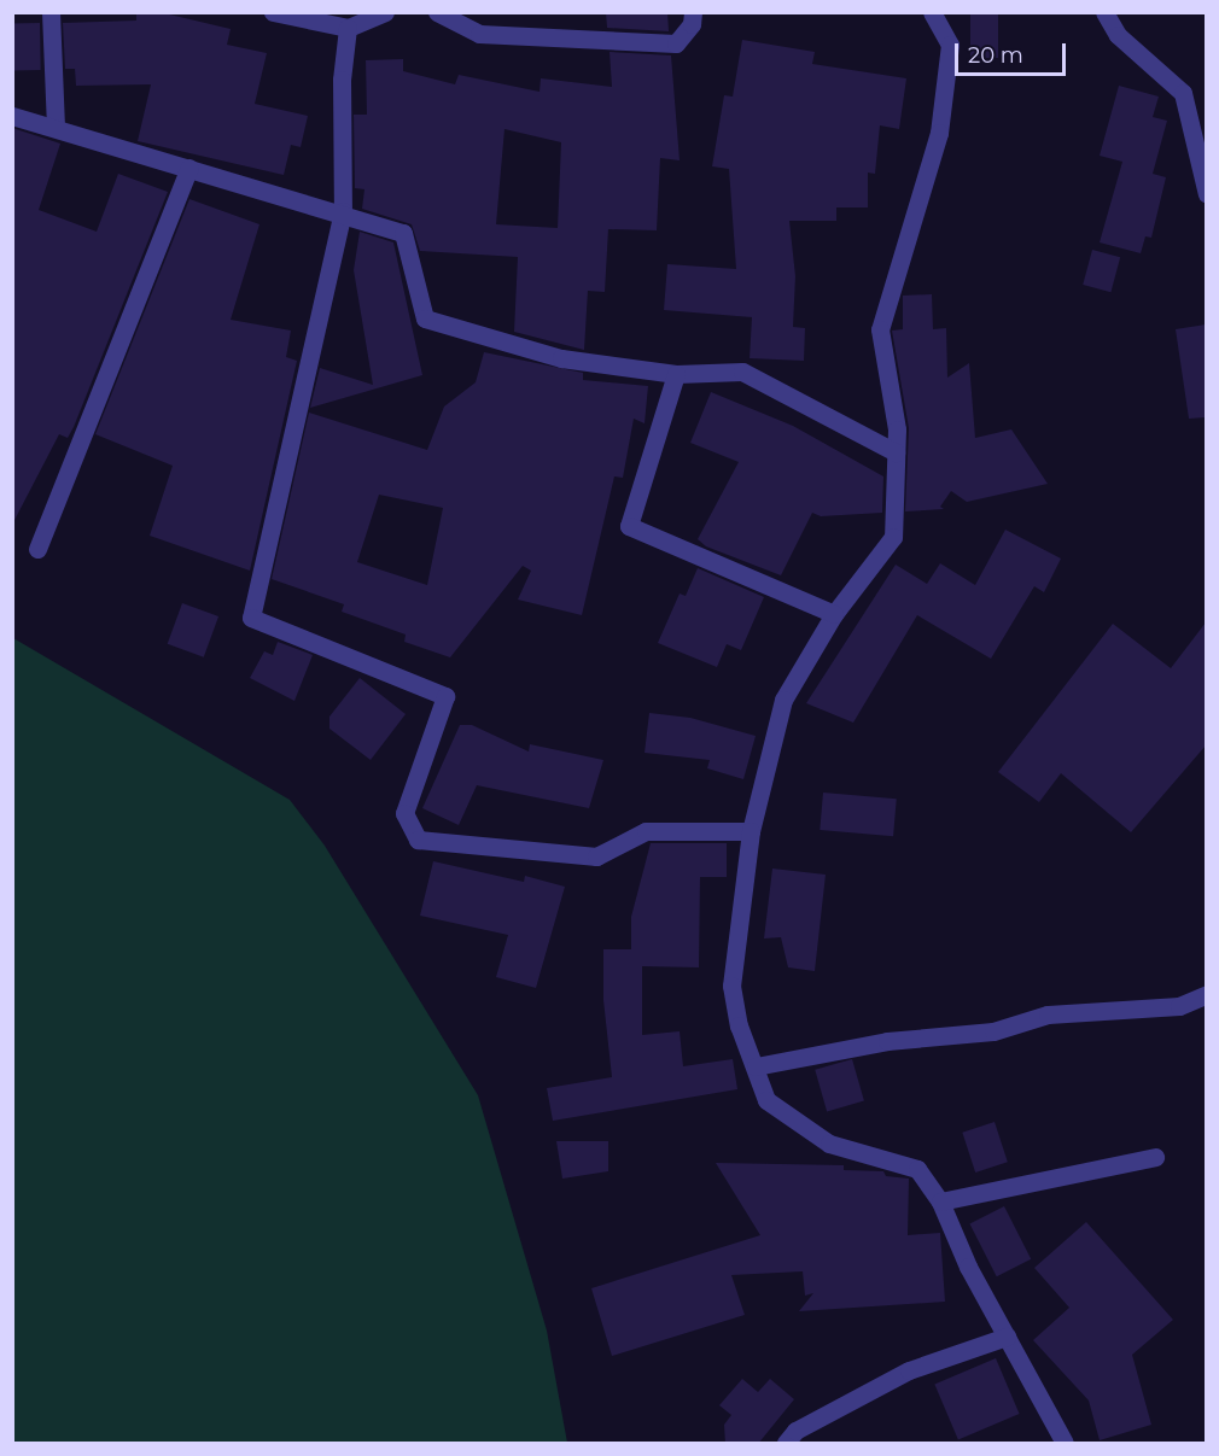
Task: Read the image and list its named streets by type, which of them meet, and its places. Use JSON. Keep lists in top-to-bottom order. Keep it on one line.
{"scale_bar":"20 m"}
